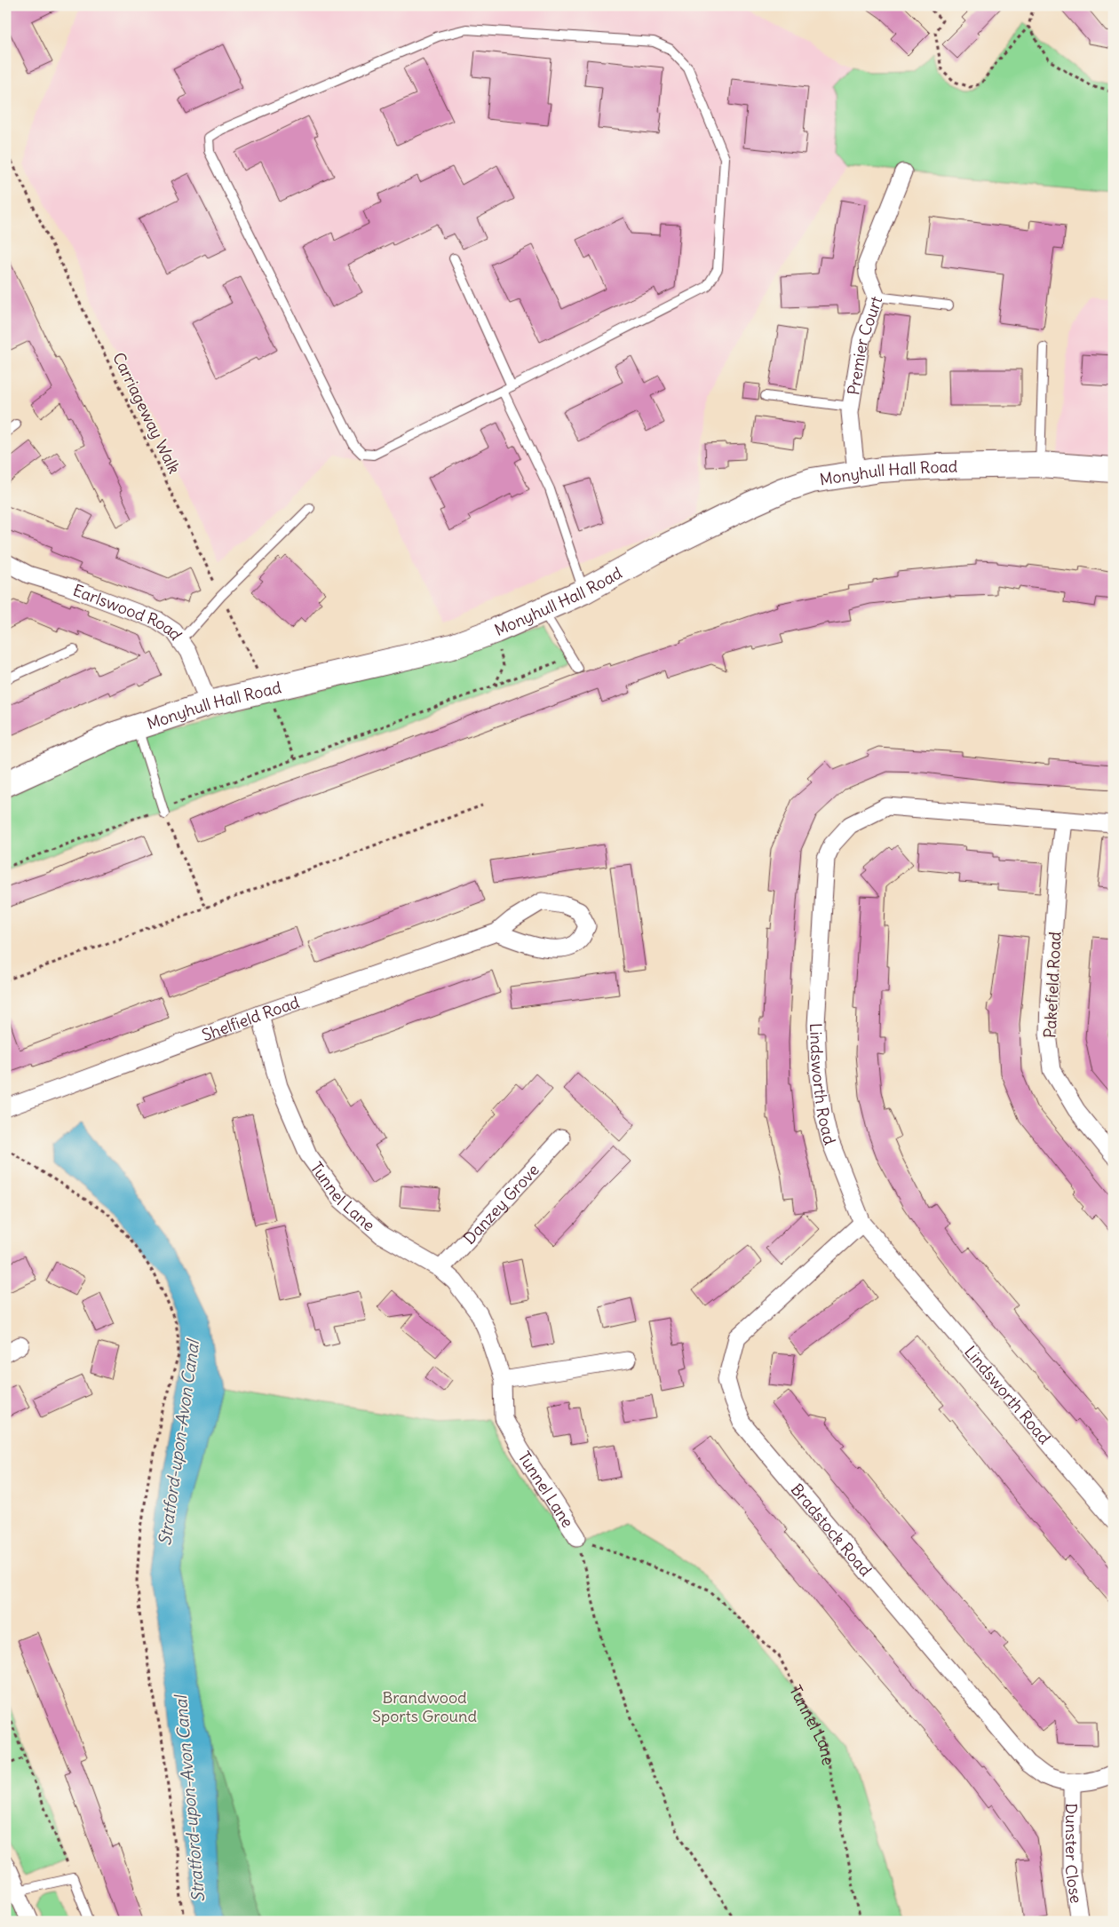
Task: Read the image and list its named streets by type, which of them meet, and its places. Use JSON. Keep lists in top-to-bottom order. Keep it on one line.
{"streets":{"street":["Premier Court","Monyhull Hall Road","Earlswood Road","Pakefield Road","Shelfield Road","Lindsworth Road","Tunnel Lane","Danzey Grove","Bradstock Road","Dunster Close"],"path":["Carriageway Walk"]},"crossings":[["Premier Court","Monyhull Hall Road"],["Carriageway Walk","Monyhull Hall Road"],["Monyhull Hall Road","Earlswood Road"],["Pakefield Road","Lindsworth Road"],["Shelfield Road","Tunnel Lane"],["Lindsworth Road","Bradstock Road"],["Tunnel Lane","Danzey Grove"],["Bradstock Road","Dunster Close"]],"water":["Stratford-upon-Avon Canal"],"parks":["Brandwood Sports Ground"]}
